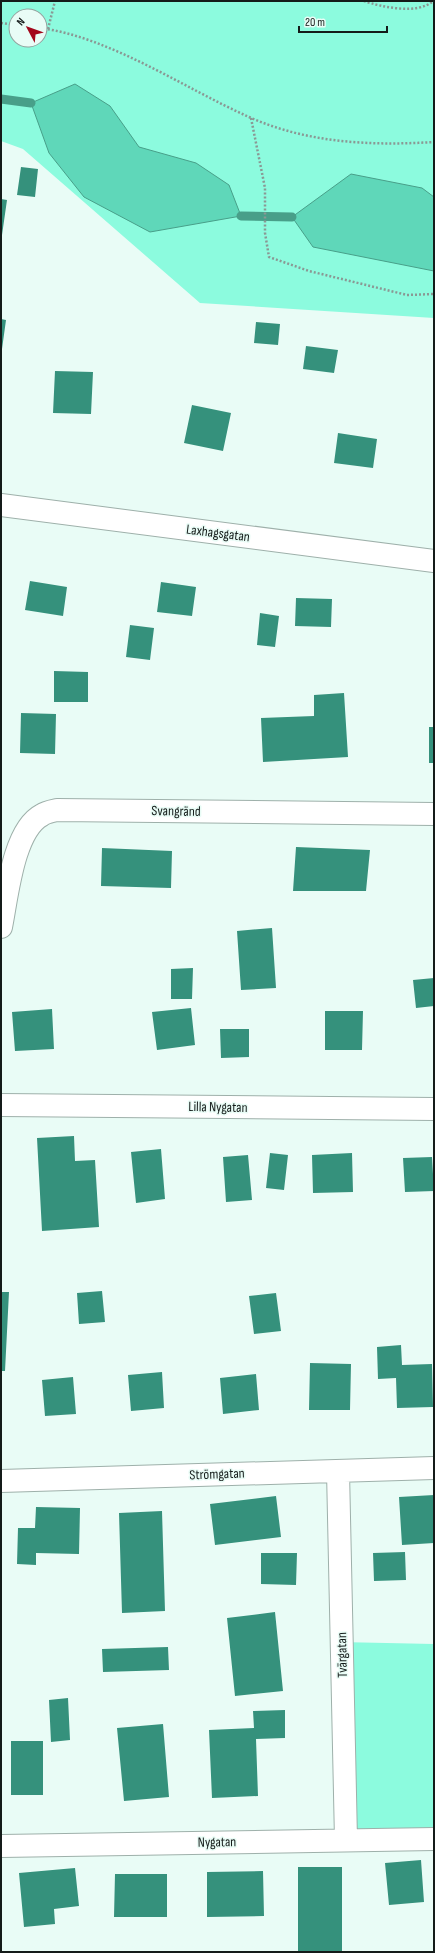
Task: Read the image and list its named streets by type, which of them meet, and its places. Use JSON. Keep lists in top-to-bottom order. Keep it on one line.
{"streets":{"street":["Laxhagsgatan","Svangränd","Lilla Nygatan","Strömgatan","Tvärgatan","Nygatan"]},"crossings":[["Strömgatan","Tvärgatan"],["Tvärgatan","Nygatan"]],"scale_bar":"20 m","north":"top left"}
